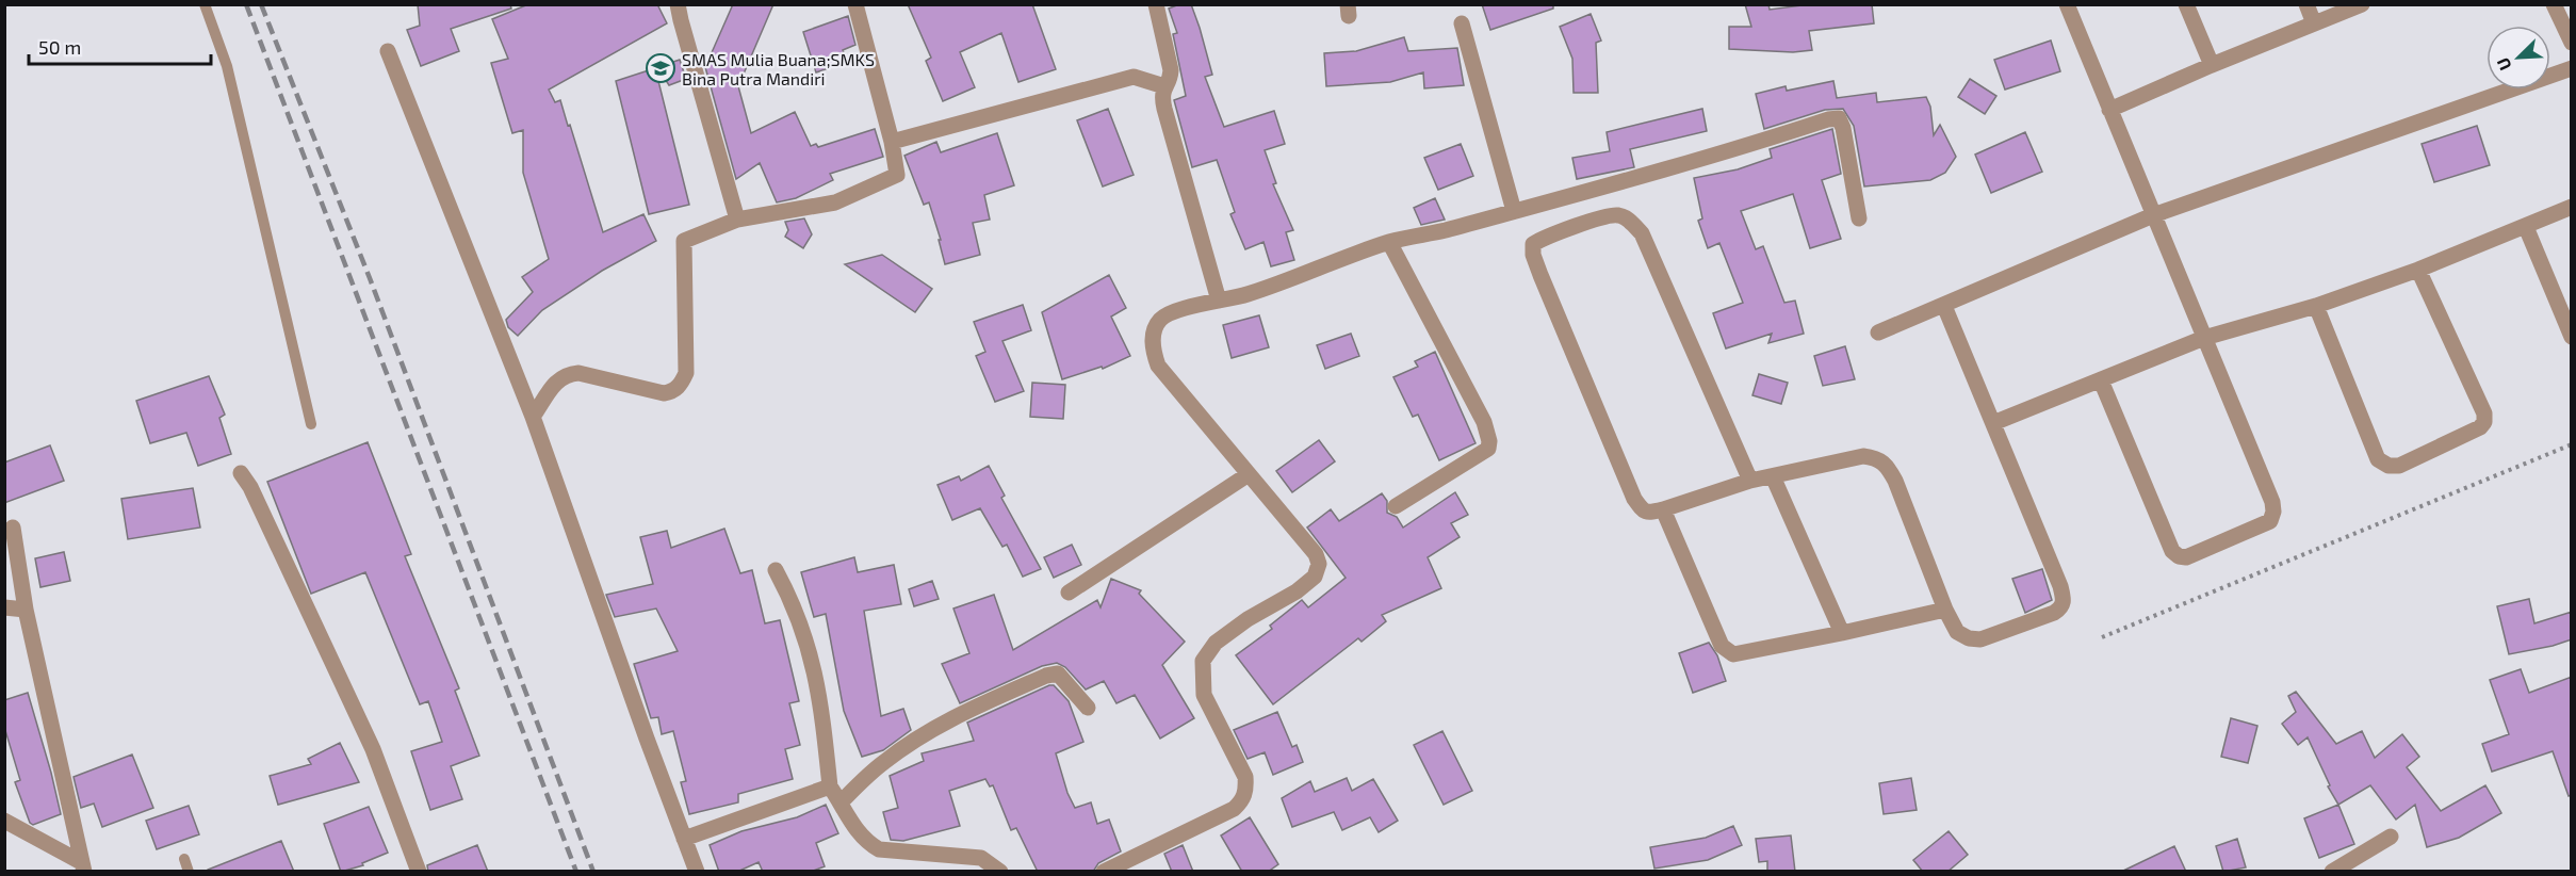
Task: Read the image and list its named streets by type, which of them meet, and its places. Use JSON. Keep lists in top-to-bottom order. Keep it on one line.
{"places":{"school or university":["SMAS Mulia Buana;SMKS Bina Putra Mandiri"]},"scale_bar":"50 m","north":"bottom left"}
